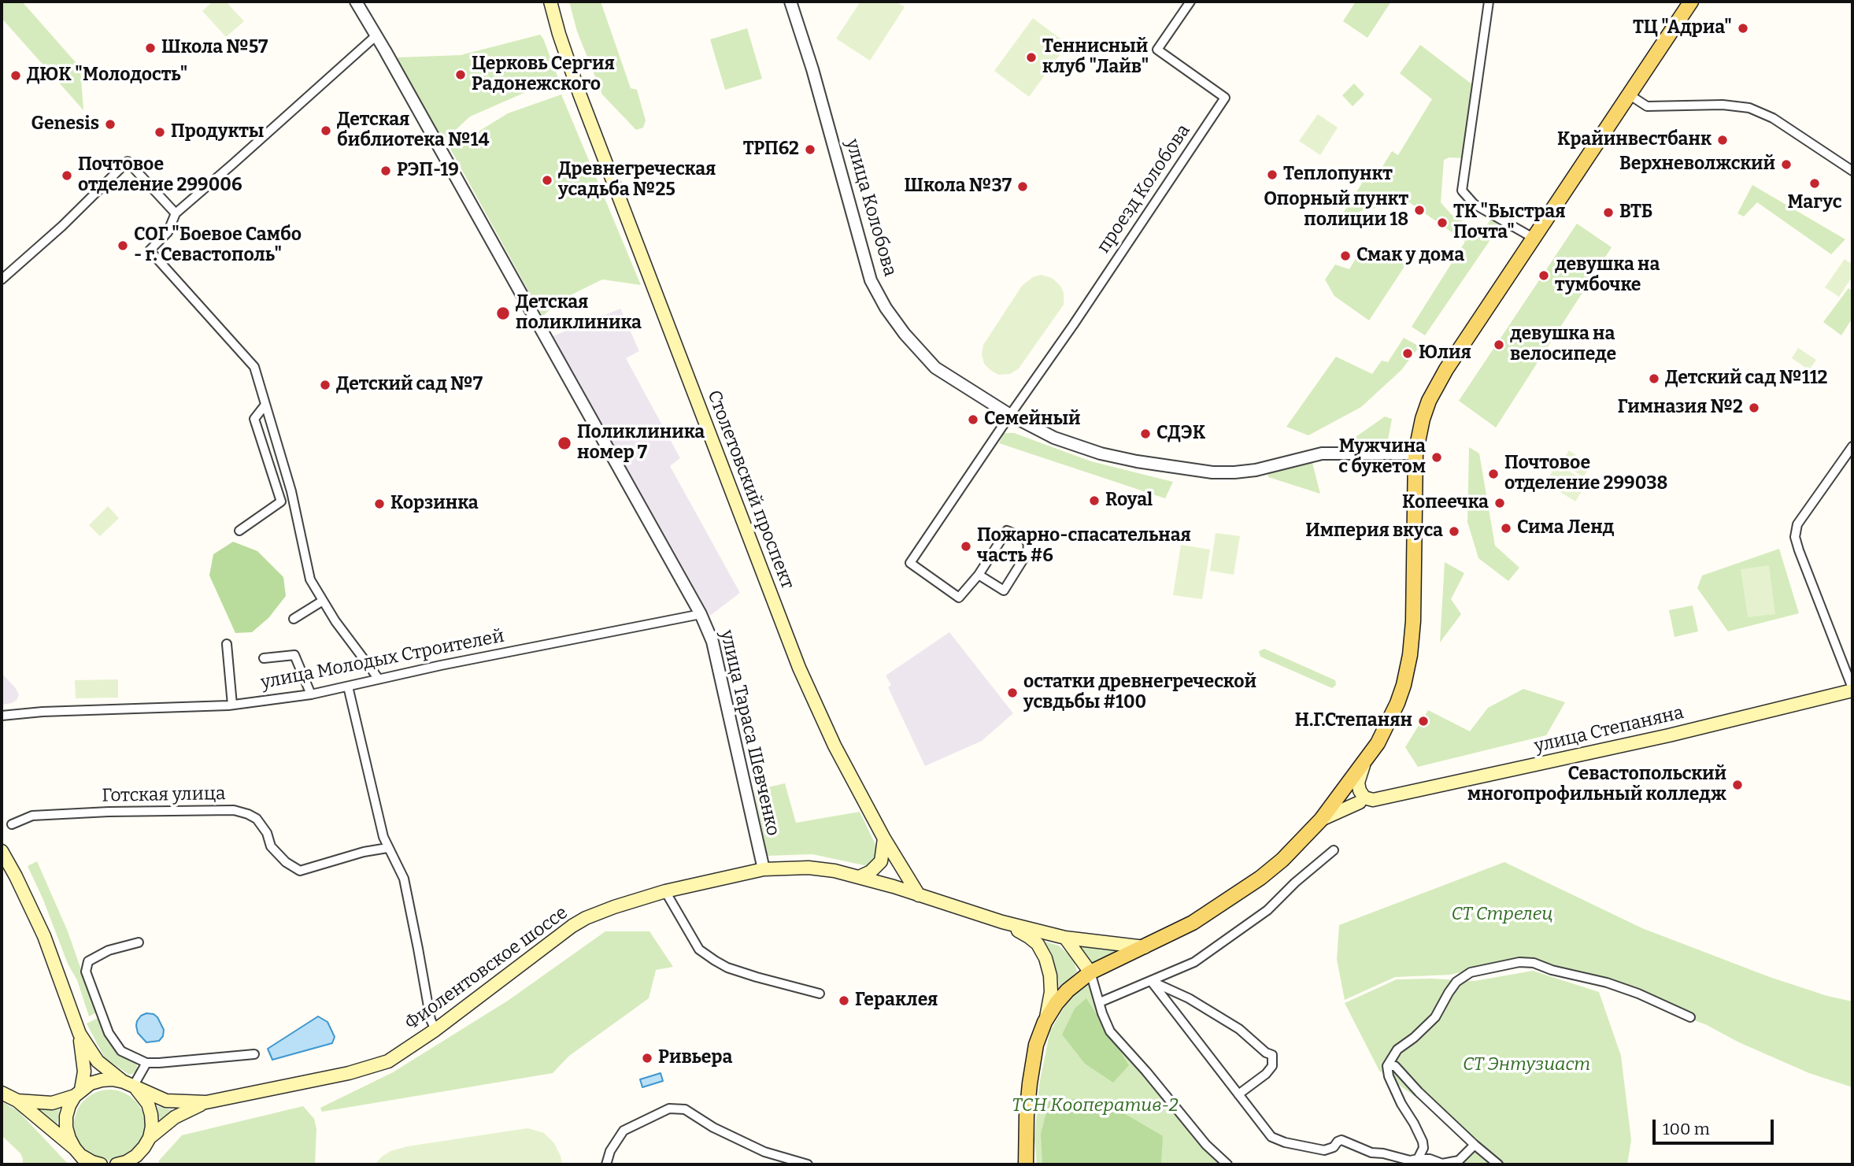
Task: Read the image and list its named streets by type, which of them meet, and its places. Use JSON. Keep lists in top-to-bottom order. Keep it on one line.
{"streets":{"main road":["Столетовский проспект","улица Степаняна","Фиолентовское шоссе"],"street":["проезд Колобова","улица Колобова","улица Молодых Строителей","улица Тараса Шевченко","Готская улица"]},"crossings":[["проезд Колобова","улица Колобова"],["Столетовский проспект","Фиолентовское шоссе"],["улица Молодых Строителей","улица Тараса Шевченко"],["улица Тараса Шевченко","Фиолентовское шоссе"]],"parks":["СТ Стрелец","СТ Энтузиаст","ТСН Кооператив-2"],"places":["ТЦ \"Адриа\"","Школа №57","Теннисный клуб \"Лайв\"","Церковь Сергия Радонежского","ДЮК \"Молодость\"","Genesis","Детская библиотека №14","Продукты","Крайинвестбанк","ТРП62","Верхневолжский","РЭП-19","Теплопункт","Почтовое отделение 299006","Древнегреческая усадьба №25","Магус","Школа №37","Опорный пункт полиции 18","ВТБ","ТК \"Быстрая Почта\"","СОГ \"Боевое Самбо - г. Севастополь\"","Смак у дома","девушка на тумбочке","Детская поликлиника","девушка на велосипеде","Юлия","Детский сад №112","Детский сад №7","Гимназия №2","Семейный","СДЭК","Поликлиника номер 7","Мужчина с букетом","Почтовое отделение 299038","Royal","Копеечка","Корзинка","Сима Ленд","Империя вкуса","Пожарно-спасательная часть #6","остатки древнегреческой усвдьбы #100","Н.Г.Степанян","Севастопольский многопрофильный колледж","Гераклея","Ривьера"],"scale_bar":"100 m"}
